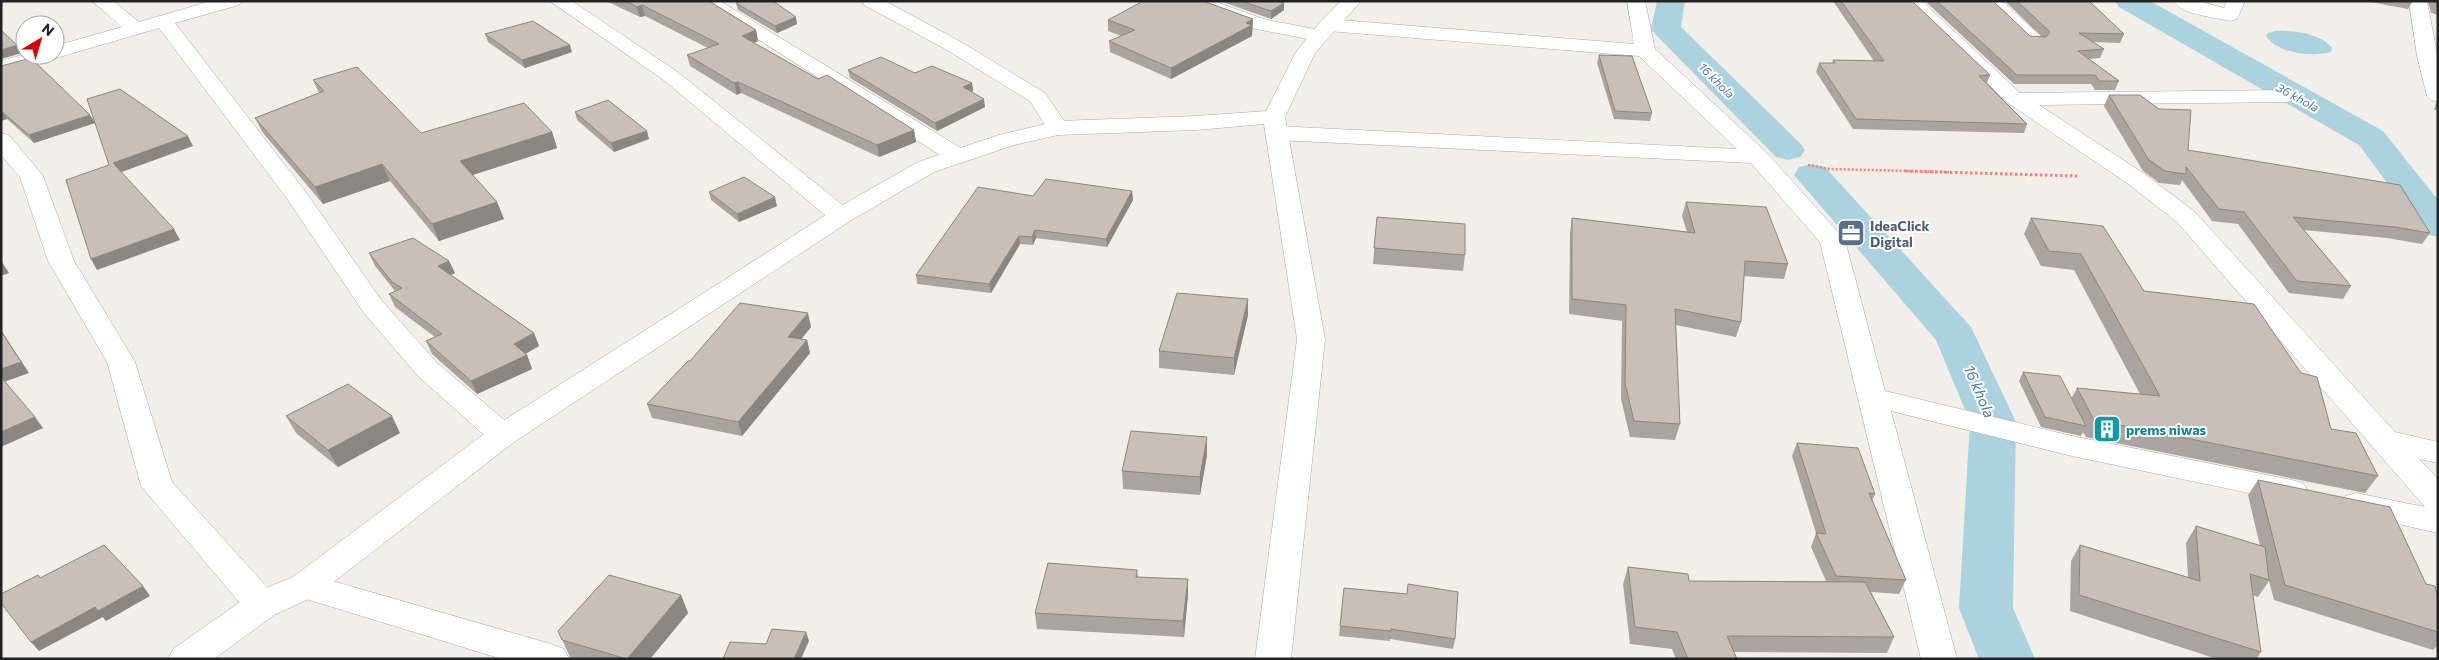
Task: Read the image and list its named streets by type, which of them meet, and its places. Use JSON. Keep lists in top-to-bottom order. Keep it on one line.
{"water":["16 khola","36 khola"],"places":{"office":["IdeaClick Digital"],"building":["prems niwas"]},"north":"top right"}
